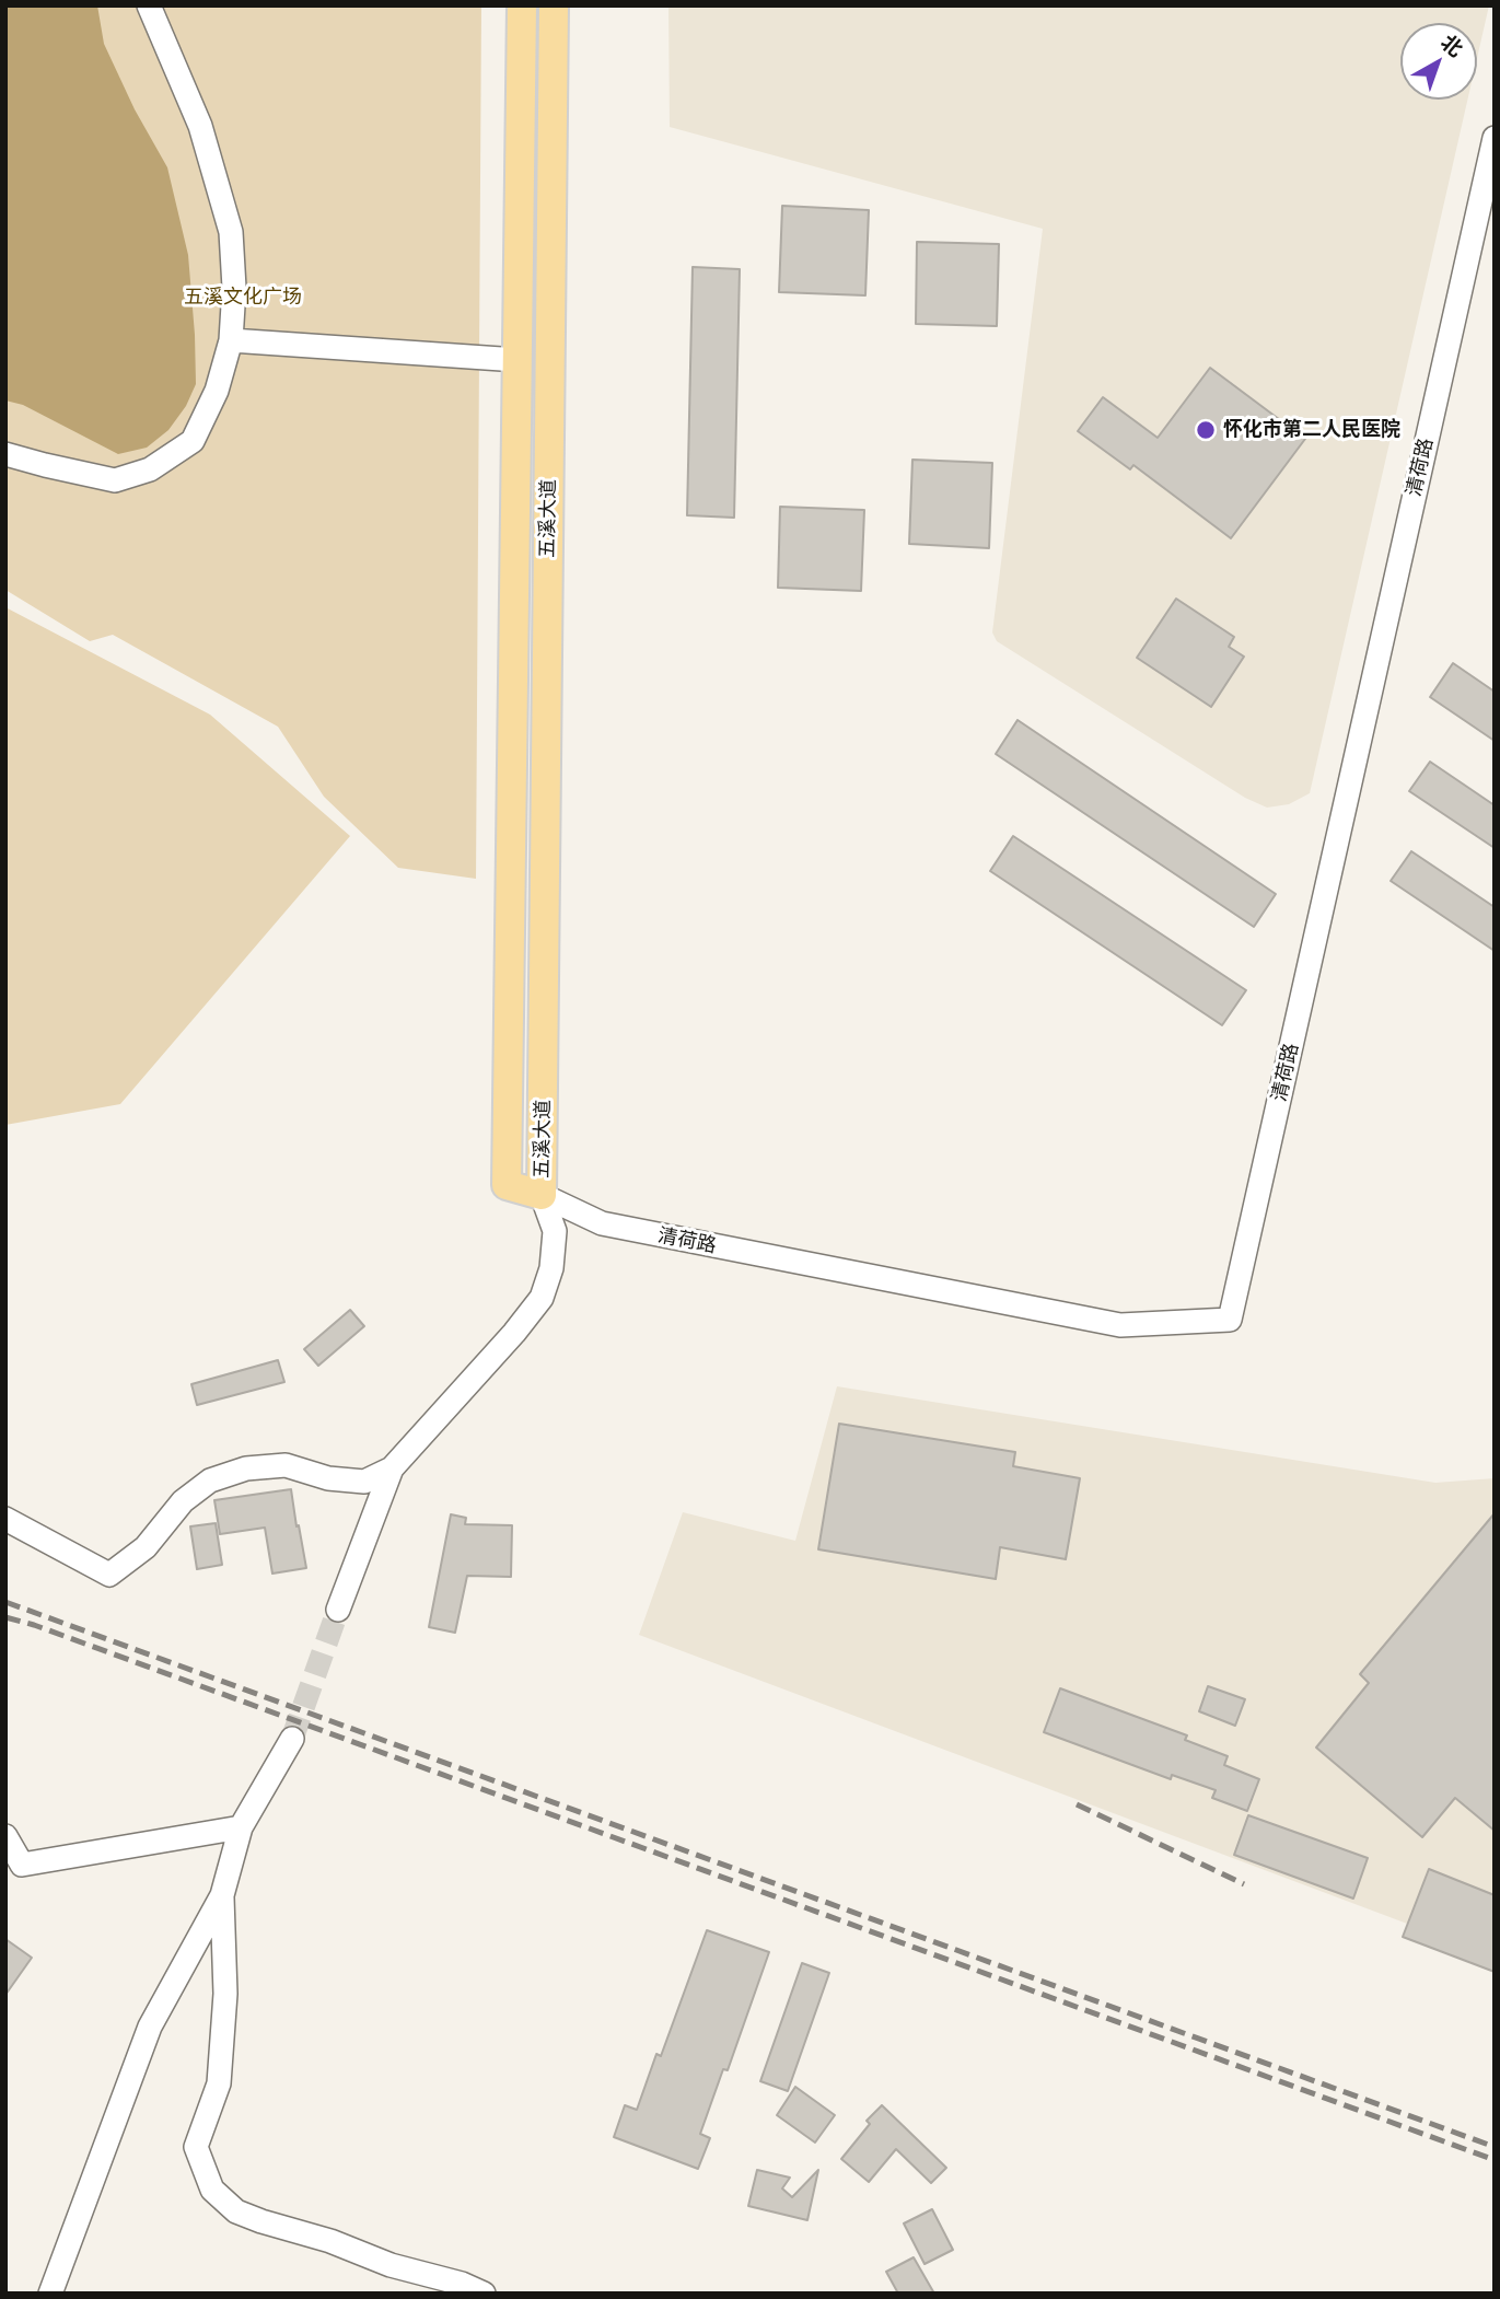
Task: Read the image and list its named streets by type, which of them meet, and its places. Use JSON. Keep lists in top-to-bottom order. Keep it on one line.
{"streets":{"main road":["五溪大道"],"street":["清荷路"]},"crossings":[["清荷路","五溪大道"]],"parks":["五溪文化广场"],"places":["怀化市第二人民医院"],"north":"top right"}
